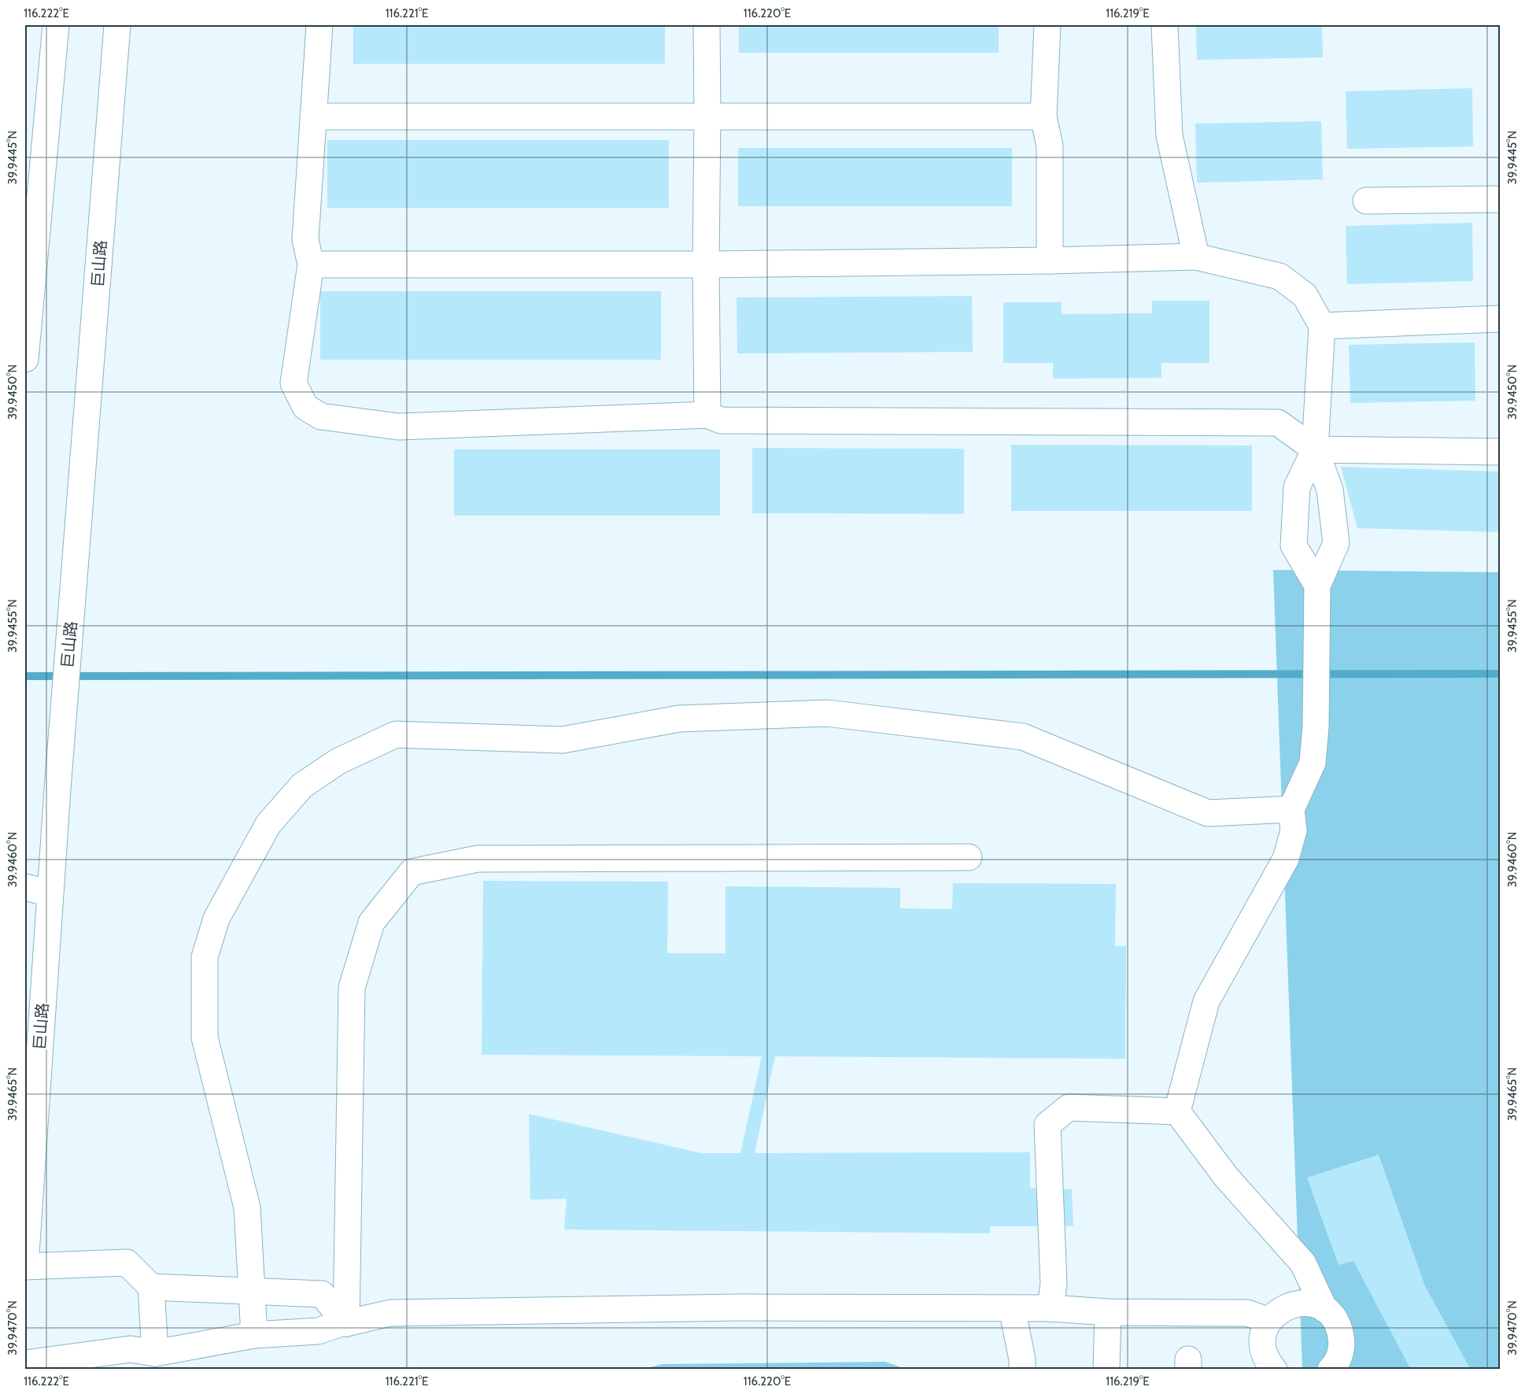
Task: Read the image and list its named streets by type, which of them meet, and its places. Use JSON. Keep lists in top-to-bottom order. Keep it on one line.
{"streets":{"street":["巨山路"]},"coordinates":["116.222°E","116.221°E","116.220°E","116.219°E","39.9445°N","39.9450°N","39.9455°N","39.9460°N","39.9465°N","39.9470°N"]}
